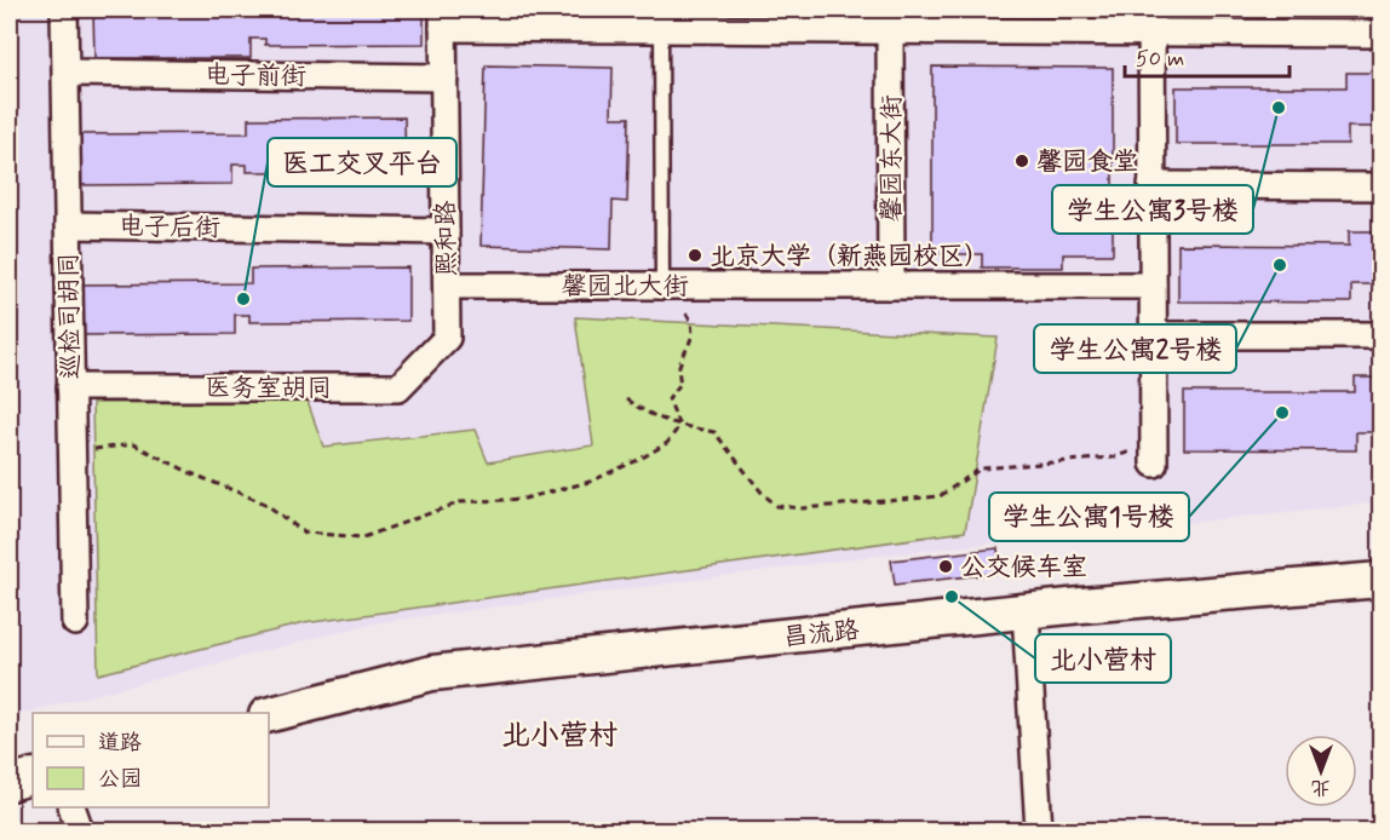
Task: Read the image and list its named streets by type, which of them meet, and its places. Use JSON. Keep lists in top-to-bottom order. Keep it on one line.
{"streets":{"main road":["昌流路"],"street":["电子前街","馨园东大街","电子后街","熙和路","馨园北大街","巡检司胡同","医务室胡同"]},"crossings":[["电子前街","熙和路"],["电子前街","巡检司胡同"],["馨园东大街","馨园北大街"],["电子后街","熙和路"],["电子后街","巡检司胡同"],["熙和路","馨园北大街"],["熙和路","医务室胡同"],["巡检司胡同","医务室胡同"]],"districts":["北小营村"],"places":["学生公寓3号楼","馨园食堂","北京大学（新燕园校区）","学生公寓2号楼","医工交叉平台","学生公寓1号楼","公交候车室","北小营村"],"legend":["道路","公园"],"scale_bar":"50 m","north":"bottom"}
